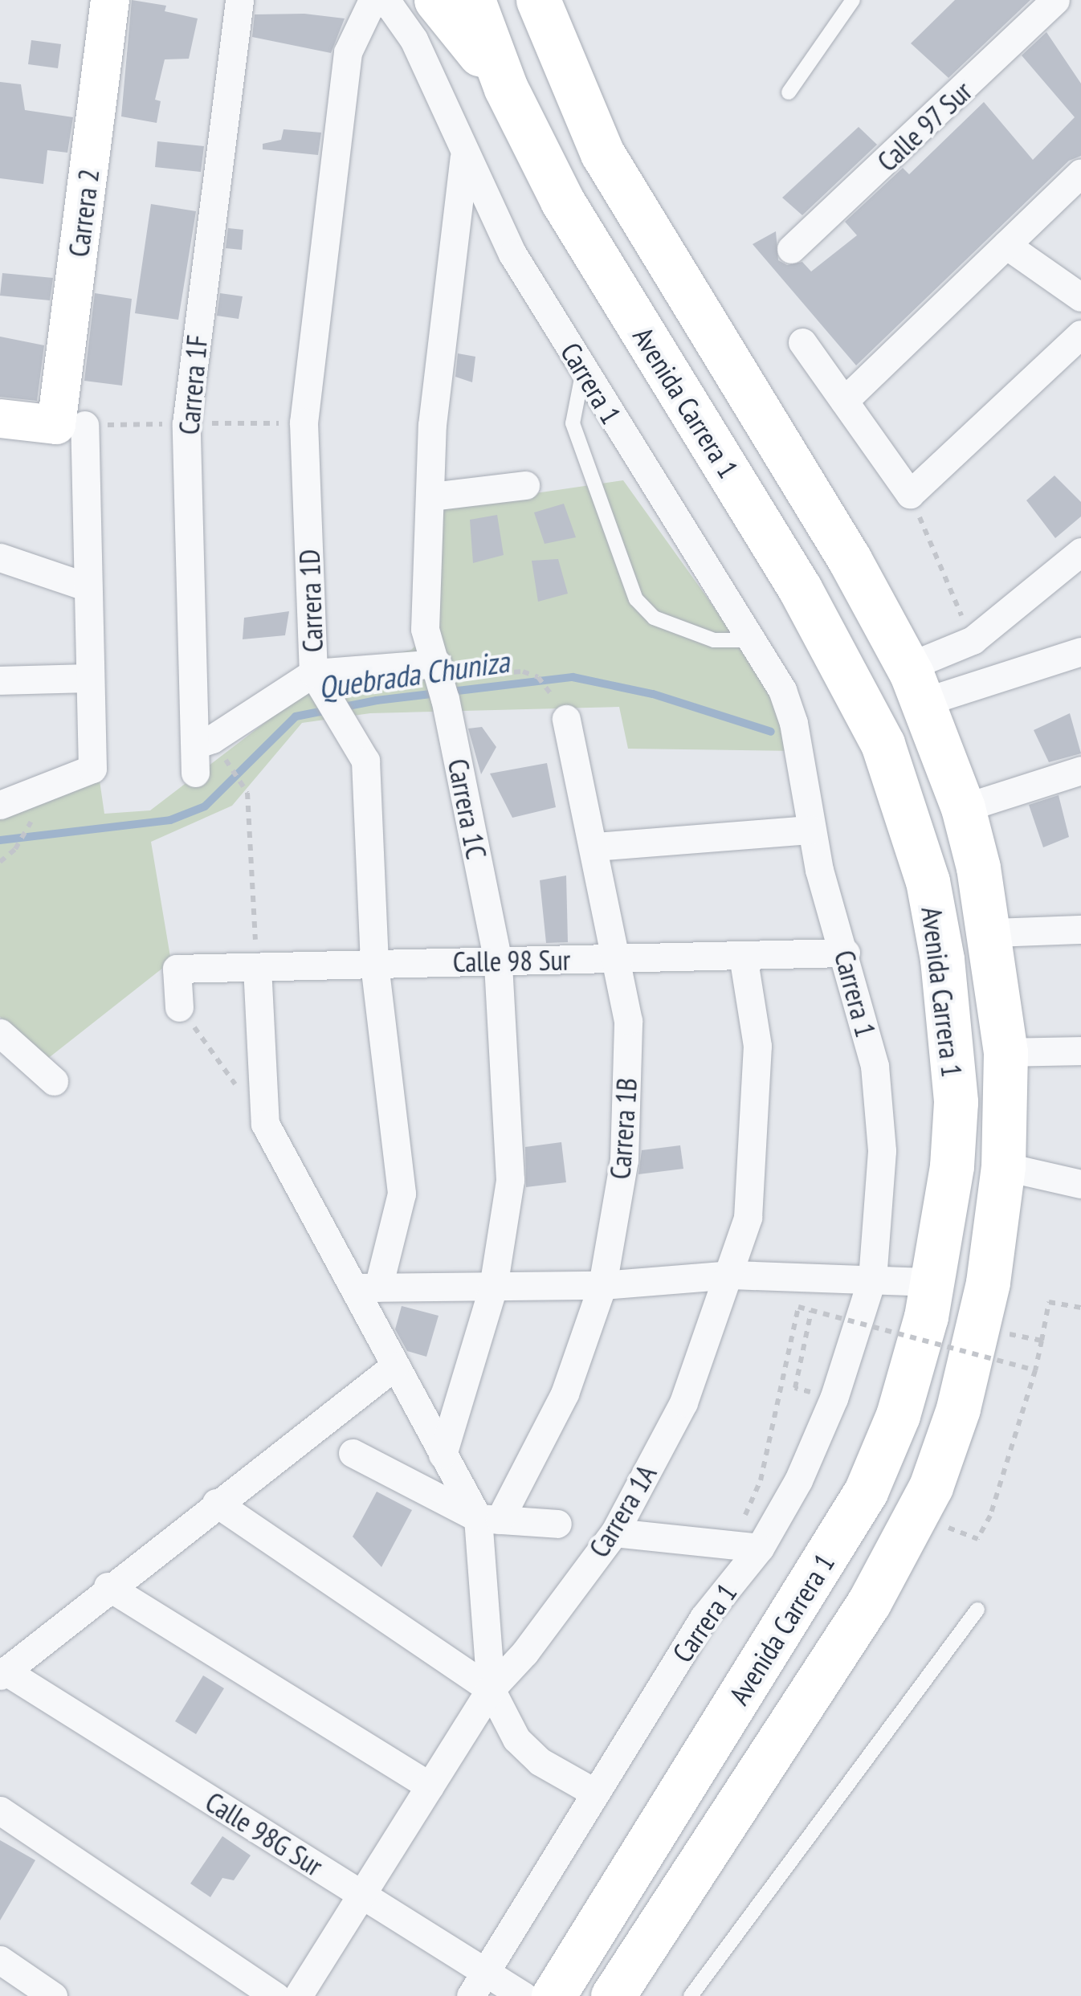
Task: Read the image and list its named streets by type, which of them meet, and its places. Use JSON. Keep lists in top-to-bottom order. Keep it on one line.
{"streets":{"highway":["Avenida Carrera 1"],"street":["Calle 97 Sur","Carrera 2","Carrera 1","Carrera 1F","Carrera 1D","Carrera 1C","Calle 98 Sur","Carrera 1B","Carrera 1A","Calle 98G Sur"]},"crossings":[["Carrera 1","Carrera 1C"],["Carrera 1","Calle 98 Sur"],["Carrera 1","Calle 98G Sur"],["Carrera 1F","Carrera 1D"],["Carrera 1D","Calle 98 Sur"],["Carrera 1C","Calle 98 Sur"],["Calle 98 Sur","Carrera 1B"],["Calle 98 Sur","Carrera 1A"],["Carrera 1A","Calle 98G Sur"]],"water":["Quebrada Chuniza"]}
